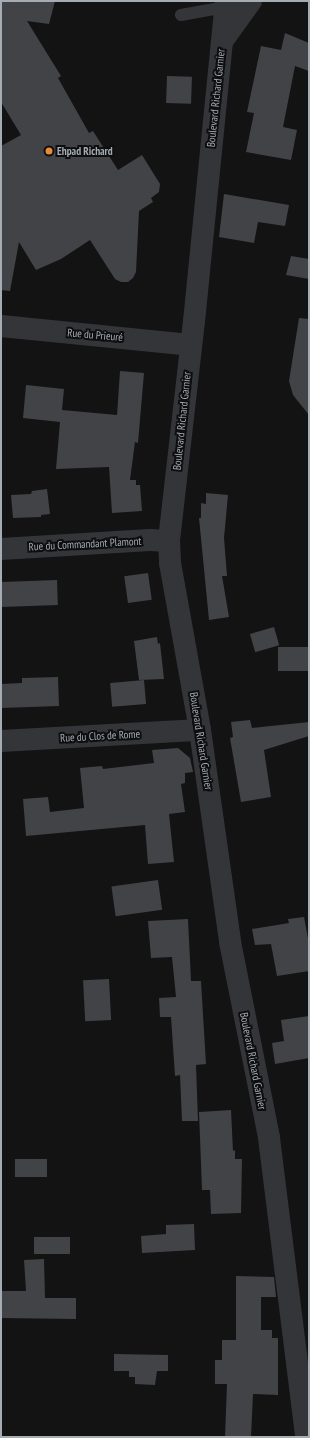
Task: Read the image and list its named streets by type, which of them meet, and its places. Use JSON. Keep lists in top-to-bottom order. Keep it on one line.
{"streets":{"street":["Boulevard Richard Garnier","Rue du Prieuré","Rue du Commandant Plamont","Rue du Clos de Rome"]},"crossings":[["Boulevard Richard Garnier","Rue du Prieuré"],["Boulevard Richard Garnier","Rue du Commandant Plamont"],["Boulevard Richard Garnier","Rue du Clos de Rome"]],"places":["Ehpad Richard"]}
